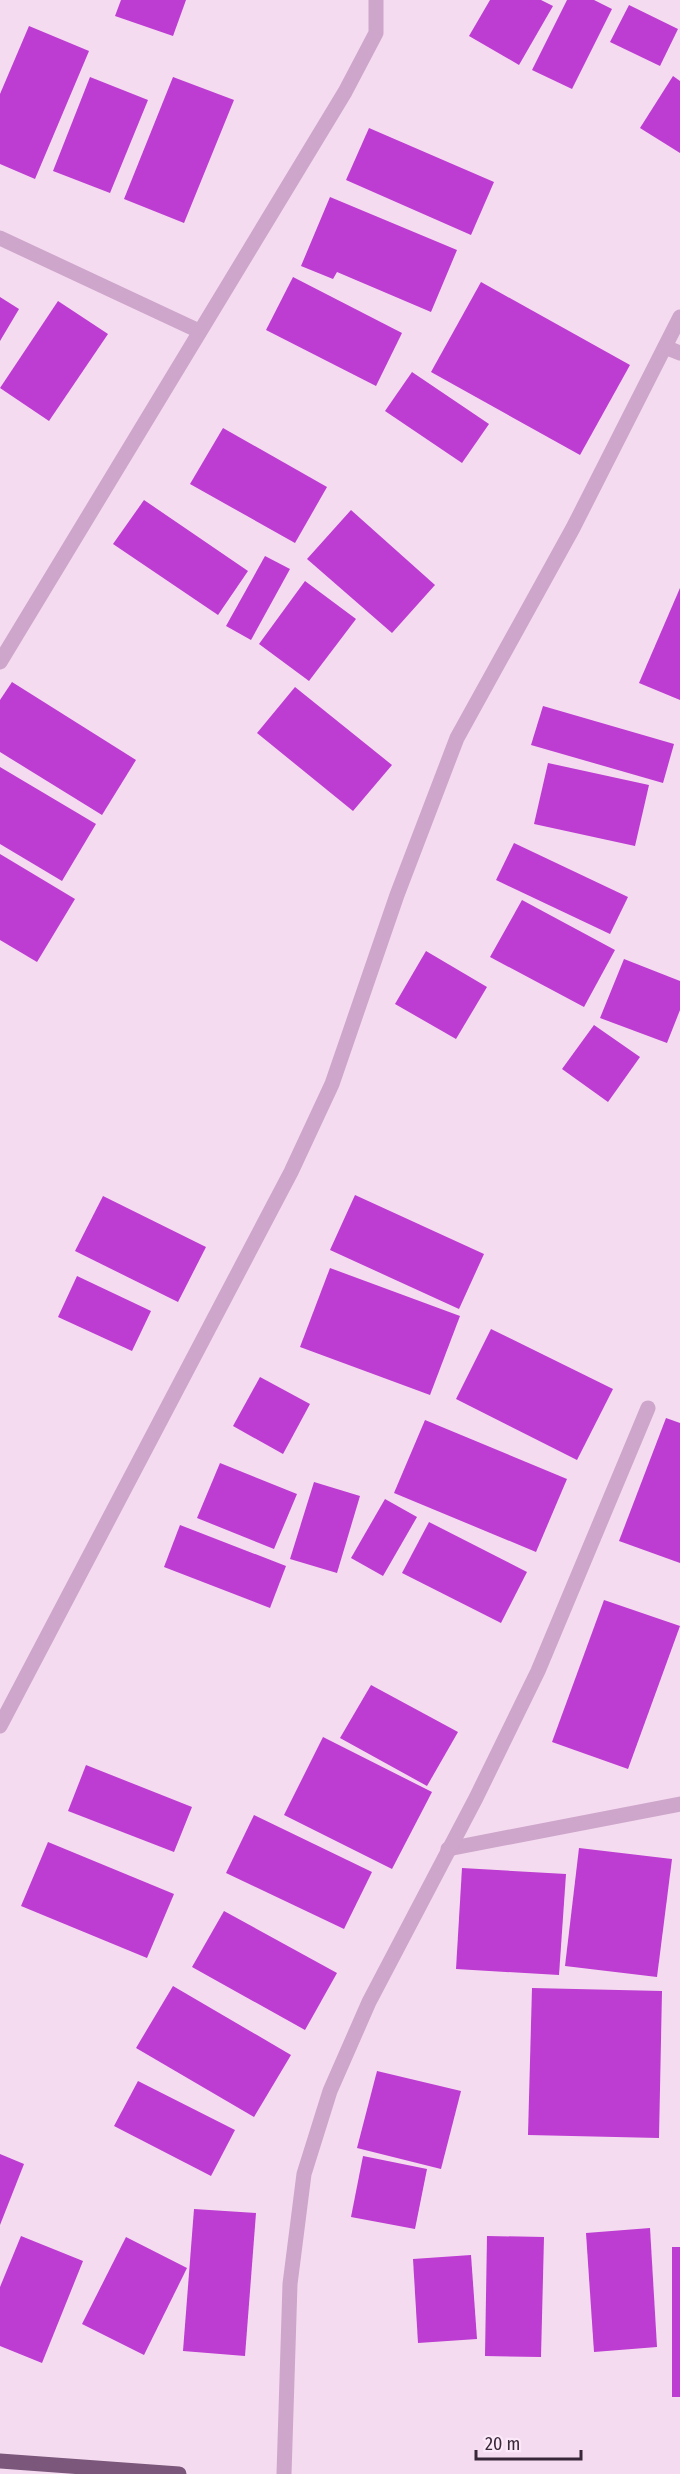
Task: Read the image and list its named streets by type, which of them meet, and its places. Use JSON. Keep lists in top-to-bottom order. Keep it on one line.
{"scale_bar":"20 m"}
